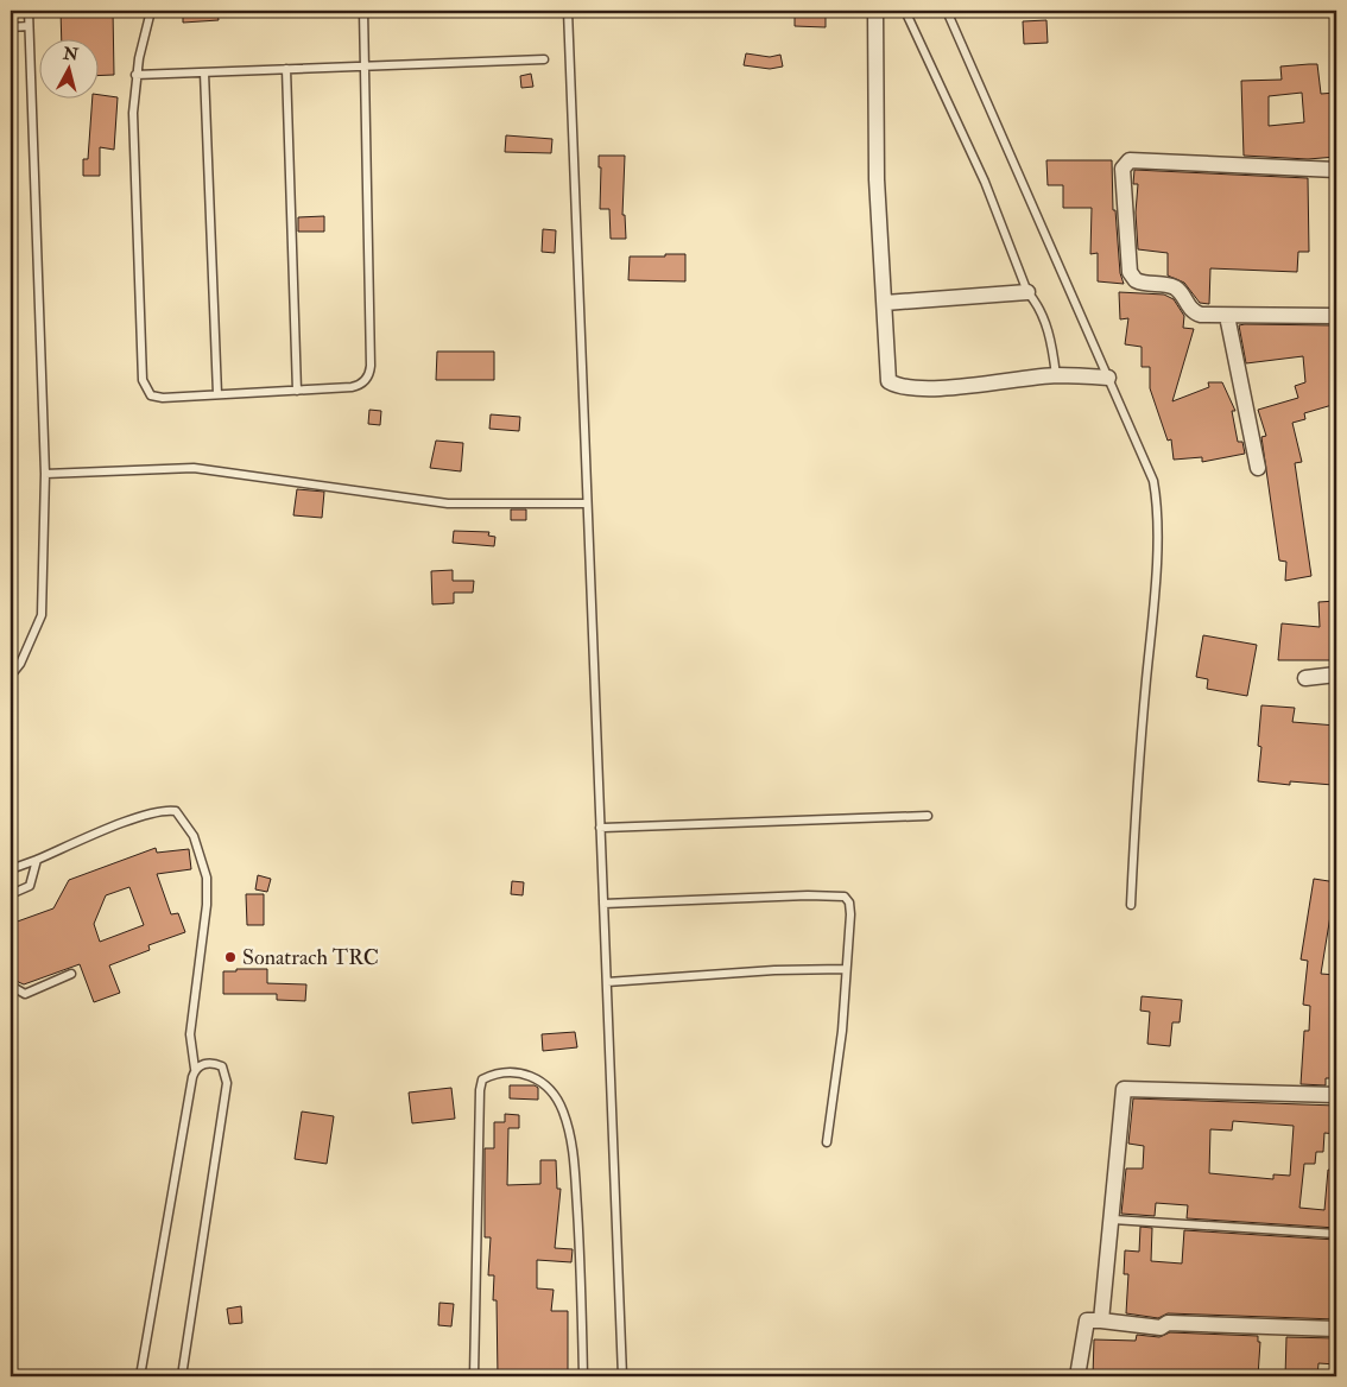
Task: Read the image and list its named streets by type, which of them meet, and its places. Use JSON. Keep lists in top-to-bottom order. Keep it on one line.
{"places":["Sonatrach TRC"],"north":"top"}
